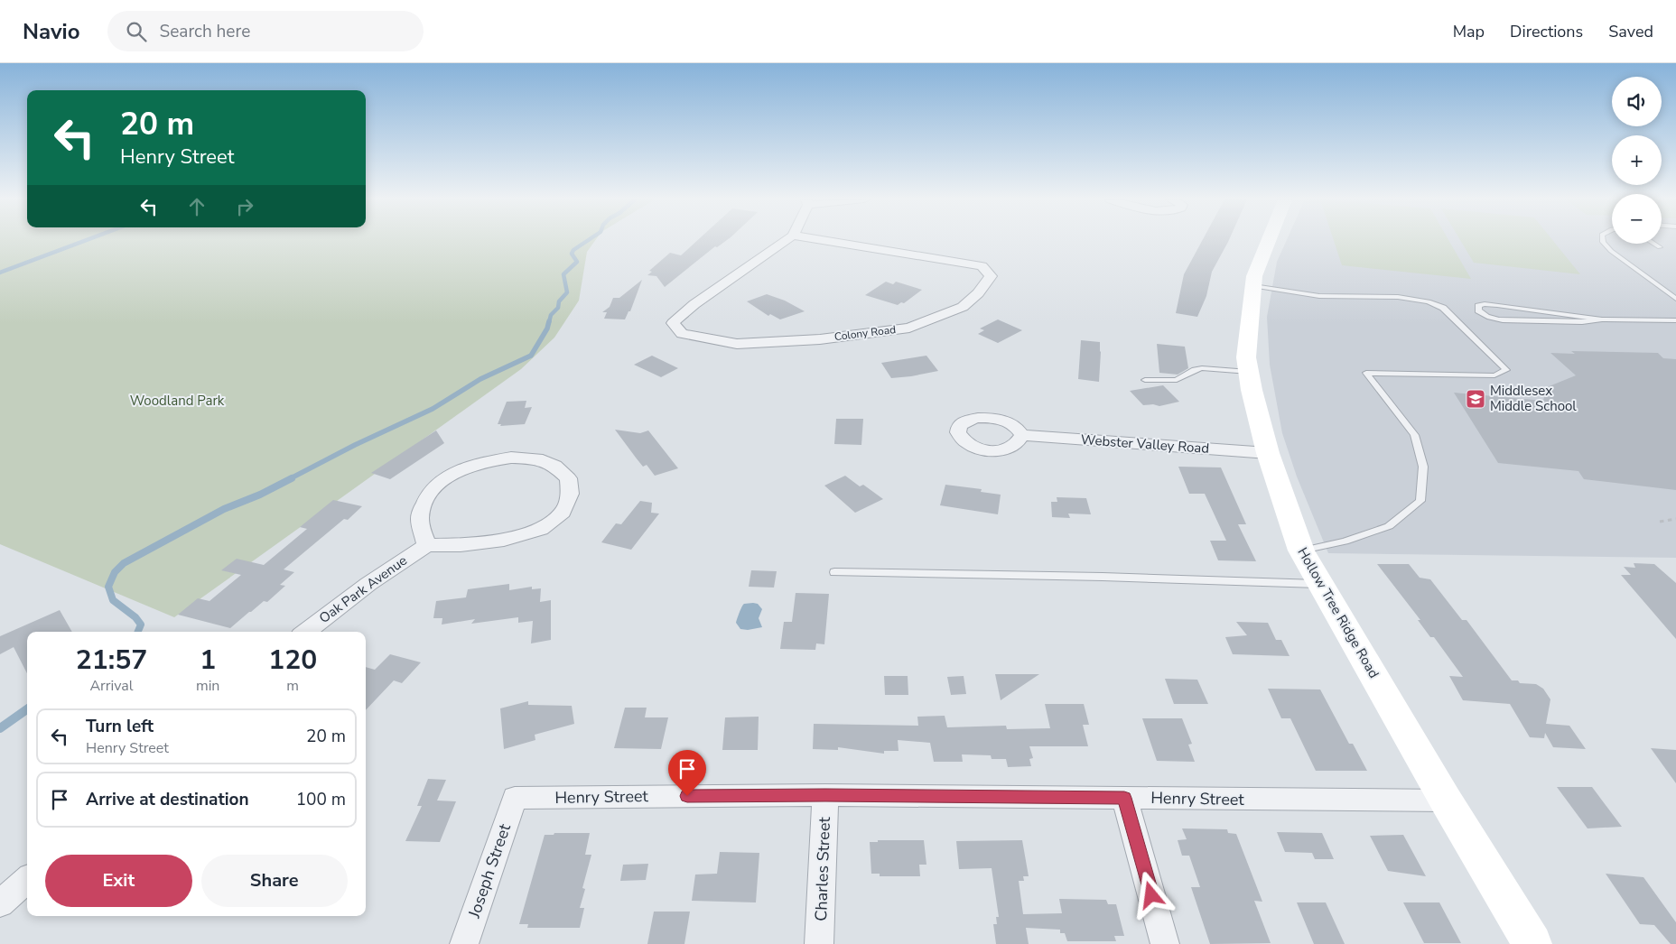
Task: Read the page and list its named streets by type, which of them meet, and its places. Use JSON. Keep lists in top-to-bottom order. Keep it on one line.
{"streets":{"main road":["Hollow Tree Ridge Road"],"street":["Colony Road","Webster Valley Road","Oak Park Avenue","Henry Street","Charles Street","Joseph Street"]},"crossings":[["Webster Valley Road","Hollow Tree Ridge Road"],["Hollow Tree Ridge Road","Henry Street"],["Henry Street","Charles Street"],["Henry Street","Joseph Street"]],"parks":["Woodland Park"],"places":{"school or university":["Middlesex Middle School"]},"page":{"header":"Navio","search":"Search here","nav":["Map","Directions","Saved"],"map_buttons":["+","−"],"turn":["20 m","Henry Street"],"eta":["21:57","Arrival","1","min","120","m"],"list":[{"name":"Turn left","note":"Henry Street","value":"20 m"},{"name":"Arrive at destination","value":"100 m"}],"buttons":["Exit","Share"]}}
